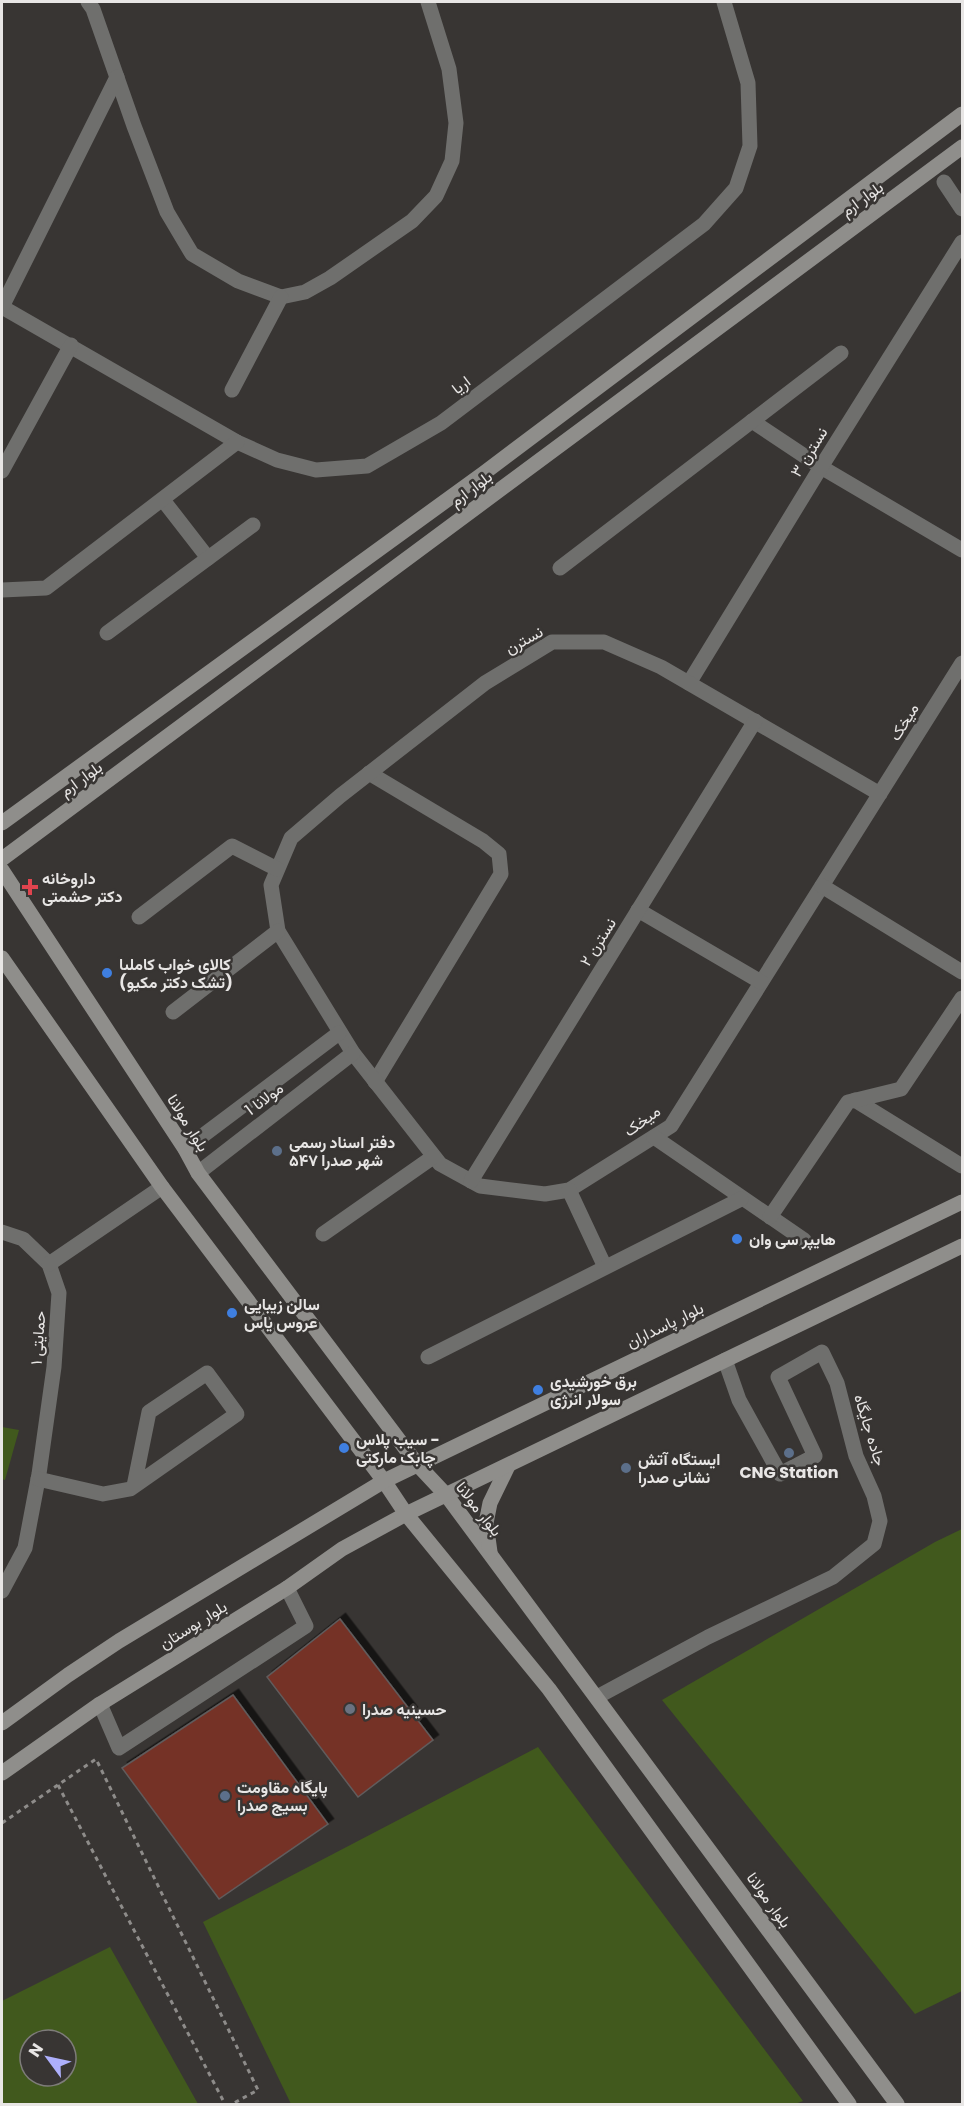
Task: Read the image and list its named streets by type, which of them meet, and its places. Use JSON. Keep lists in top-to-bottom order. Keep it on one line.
{"streets":{"main road":["بلوار ارم","بلوار مولانا","بلوار پاسداران","بلوار بوستان"],"street":["اریا","نسترن ۳","نسترن","میخک","نسترن ۲","مولانا 1","حمایتی ۱","جاده جایگاه"]},"crossings":[["نسترن ۳","نسترن"],["نسترن","میخک"],["نسترن","نسترن ۲"],["میخک","نسترن ۲"],["میخک","مولانا 1"],["مولانا 1","بلوار مولانا"],["بلوار مولانا","بلوار پاسداران"],["بلوار مولانا","جاده جایگاه"],["بلوار پاسداران","بلوار بوستان"]],"places":{"health":["داروخانه دکتر حشمتی"],"other":["کالای خواب کاملیا (تشک دکتر مکیو)","دفتر اسناد رسمی ۵۴۷ شهر صدرا","هایپر سی وان","سالن زیبایی عروس یاس","برق خورشیدی سولار انرژی","سیب پلاس - چابک مارکتی","CNG Station","ایستگاه آتش نشانی صدرا","حسینیه صدرا","پایگاه مقاومت بسیج صدرا"]},"north":"top left"}
